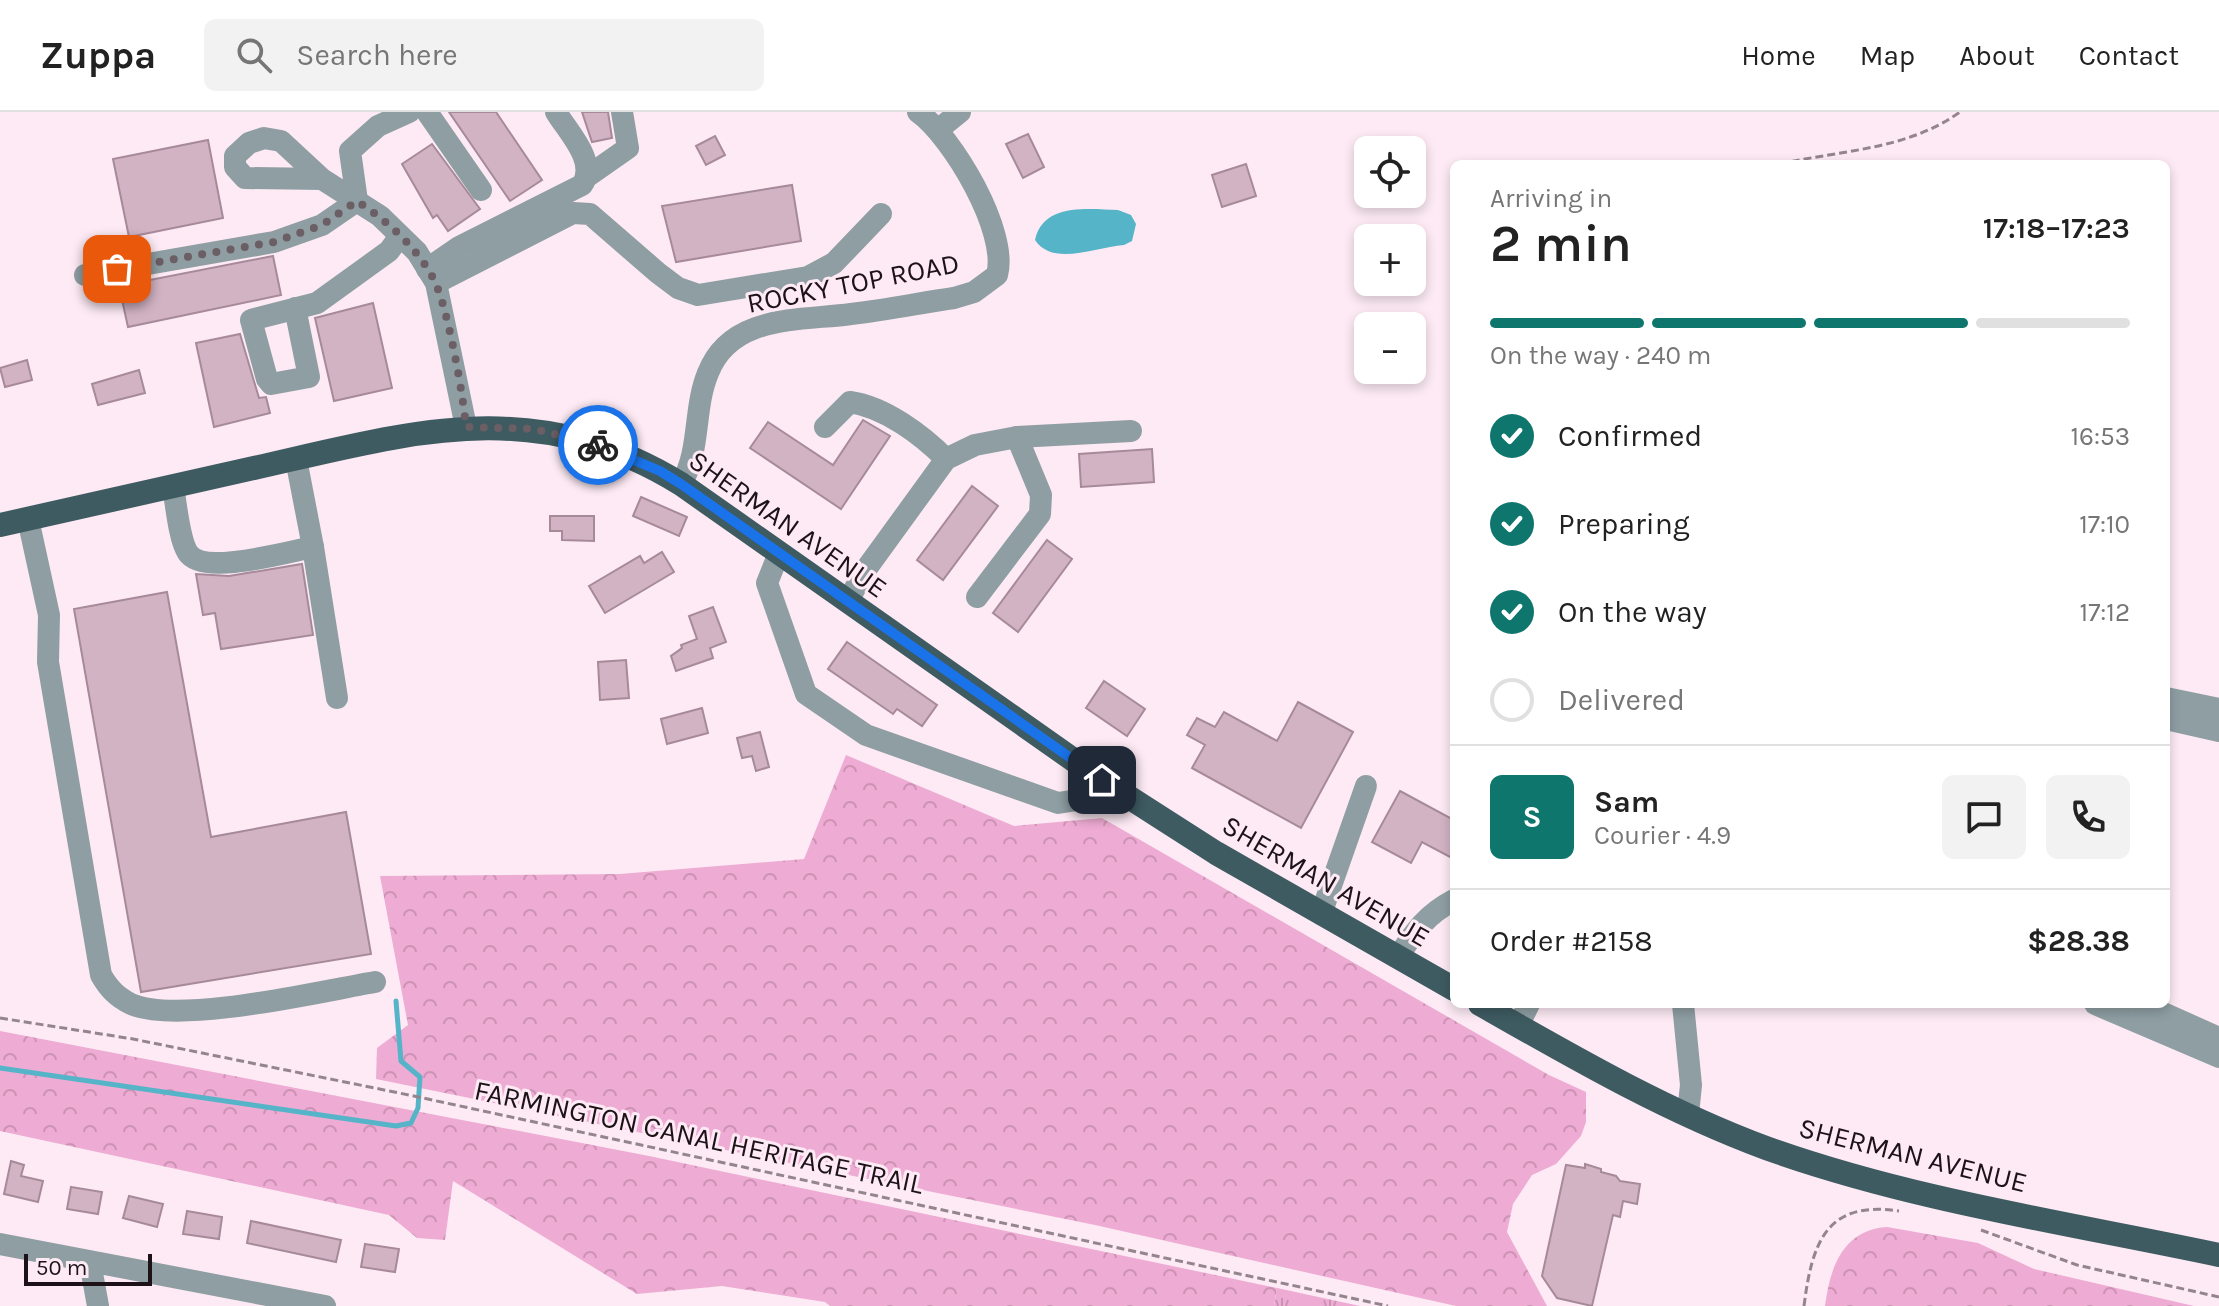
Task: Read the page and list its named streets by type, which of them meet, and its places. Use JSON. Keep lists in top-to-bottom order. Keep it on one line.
{"streets":{"main road":["SHERMAN AVENUE"],"street":["ROCKY TOP ROAD"],"path":["FARMINGTON CANAL HERITAGE TRAIL"]},"crossings":[["ROCKY TOP ROAD","SHERMAN AVENUE"]],"scale_bar":"50 m","page":{"header":"Zuppa","search":"Search here","nav":["Home","Map","About","Contact"],"map_buttons":["+","−"],"heading":["2 min","Arriving in","17:18–17:23"],"panel":["Sam","Courier · 4.9","Order #2158","$28.38"],"bar":"On the way · 240 m","list":[["Confirmed","16:53"],["Preparing","17:10"],["On the way","17:12"],"Delivered"],"round":"S","scale":"50 m"}}
